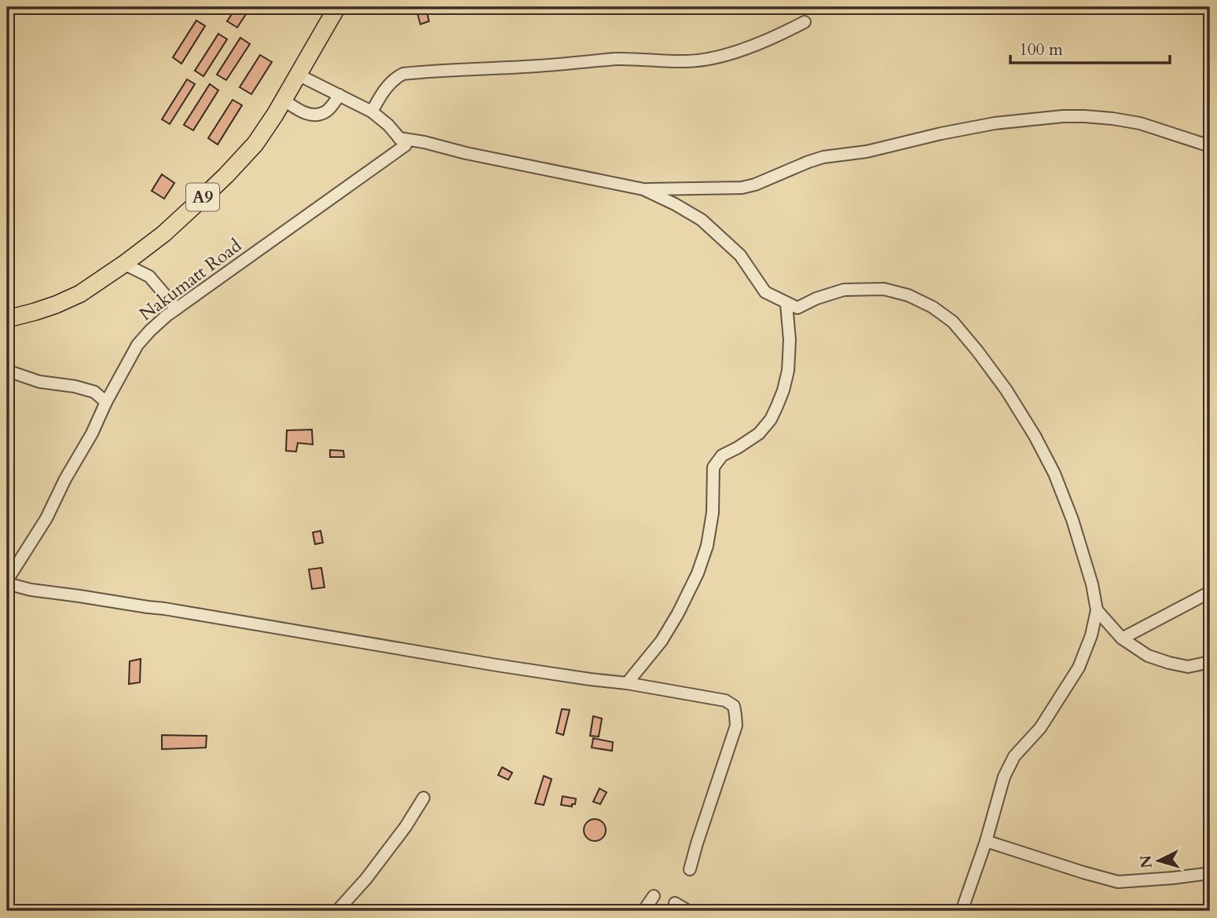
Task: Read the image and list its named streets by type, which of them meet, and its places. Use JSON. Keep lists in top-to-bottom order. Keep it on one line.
{"streets":{"highway":["A9"],"street":["Nakumatt Road"]},"scale_bar":"100 m","north":"left"}
